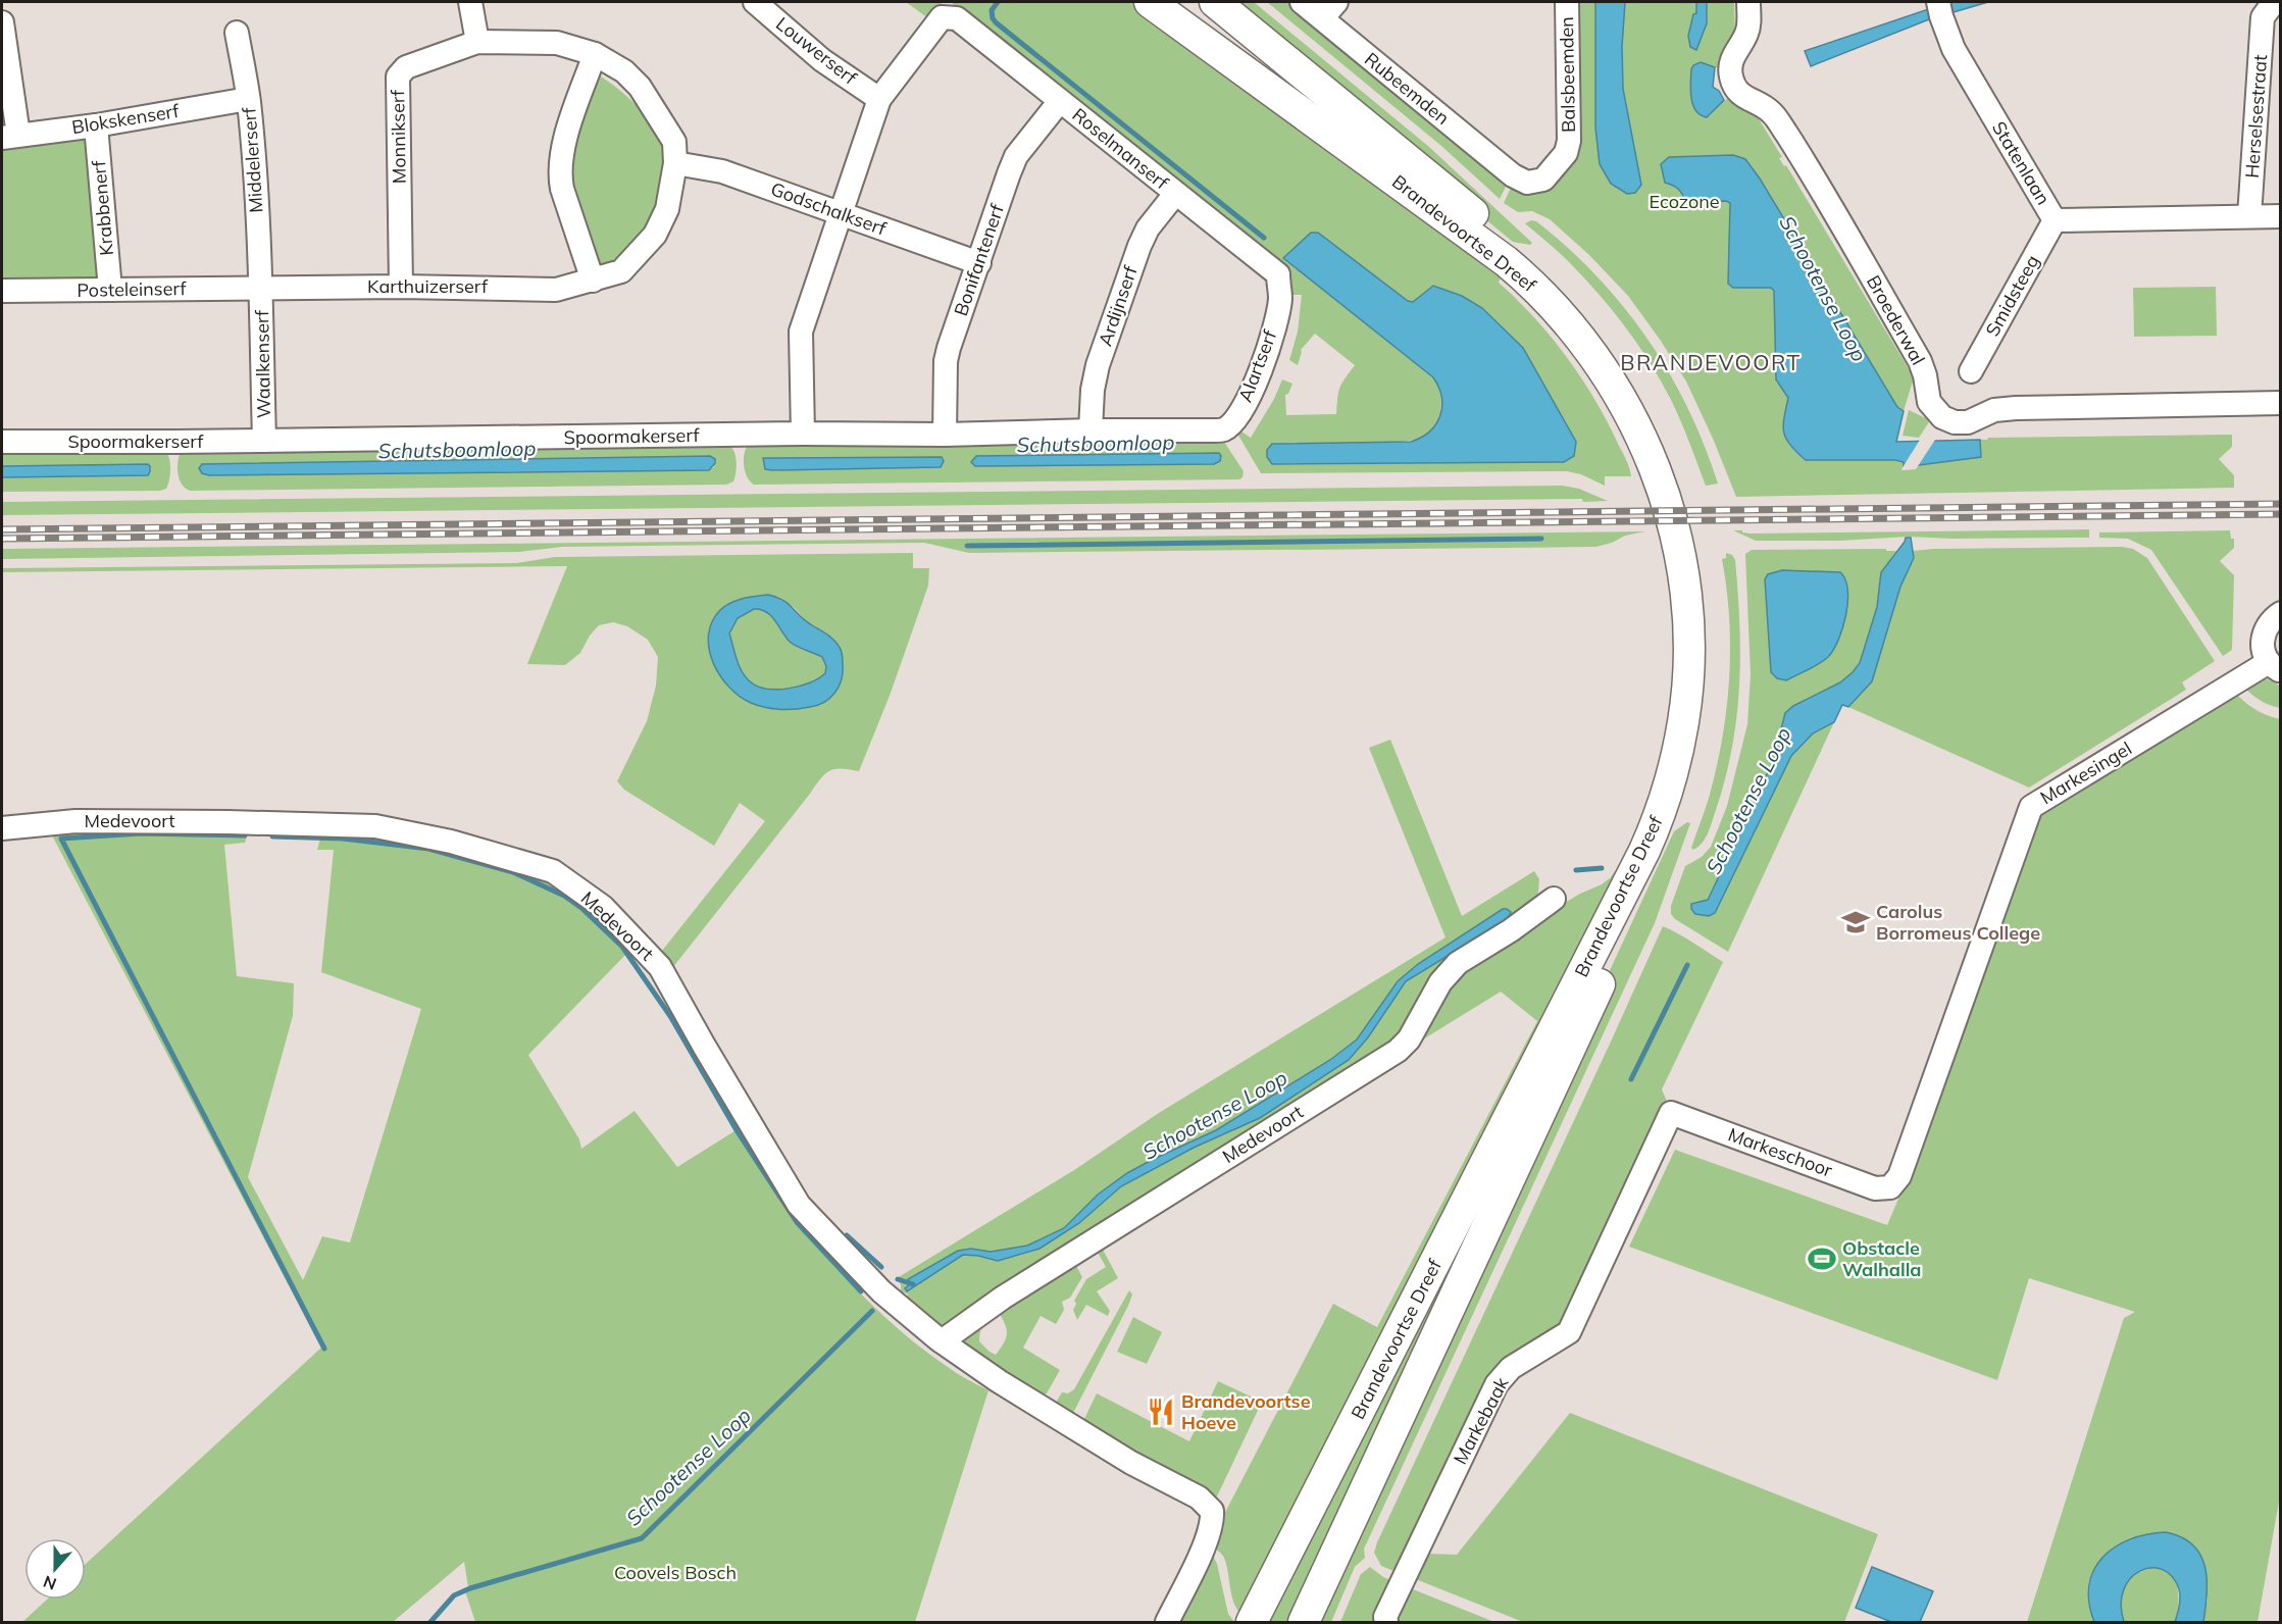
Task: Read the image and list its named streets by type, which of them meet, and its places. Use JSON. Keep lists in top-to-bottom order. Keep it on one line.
{"streets":{"main road":["Brandevoortse Dreef"],"street":["Louwerserf","Balsbeemden","Rubeemden","Herselsestraat","Blokskenserf","Monnikserf","Roselmanserf","Middelerserf","Statenlaan","Krabbenerf","Godschalkserf","Bonifantenerf","Karthuizerserf","Posteleinserf","Smidsteeg","Ardijnserf","Broederwal","Waalkenserf","Alartserf","Spoormakerserf","Markesingel","Medevoort","Markeschoor","Markebaak"]},"crossings":[["Louwerserf","Roselmanserf"],["Balsbeemden","Rubeemden"],["Herselsestraat","Statenlaan"],["Blokskenserf","Middelerserf"],["Blokskenserf","Krabbenerf"],["Monnikserf","Karthuizerserf"],["Roselmanserf","Bonifantenerf"],["Roselmanserf","Ardijnserf"],["Roselmanserf","Alartserf"],["Middelerserf","Karthuizerserf"],["Middelerserf","Posteleinserf"],["Middelerserf","Waalkenserf"],["Statenlaan","Smidsteeg"],["Krabbenerf","Posteleinserf"],["Godschalkserf","Bonifantenerf"],["Godschalkserf","Karthuizerserf"],["Bonifantenerf","Spoormakerserf"],["Karthuizerserf","Posteleinserf"],["Karthuizerserf","Waalkenserf"],["Posteleinserf","Waalkenserf"],["Ardijnserf","Spoormakerserf"],["Waalkenserf","Spoormakerserf"],["Alartserf","Spoormakerserf"],["Markesingel","Markeschoor"],["Markeschoor","Markebaak"]],"districts":["BRANDEVOORT"],"water":["Schootense Loop","Schutsboomloop"],"parks":["Ecozone","Coovels Bosch"],"places":{"school or university":["Carolus Borromeus College"],"sports":["Obstacle Walhalla"],"restaurant":["Brandevoortse Hoeve"]},"north":"bottom"}
